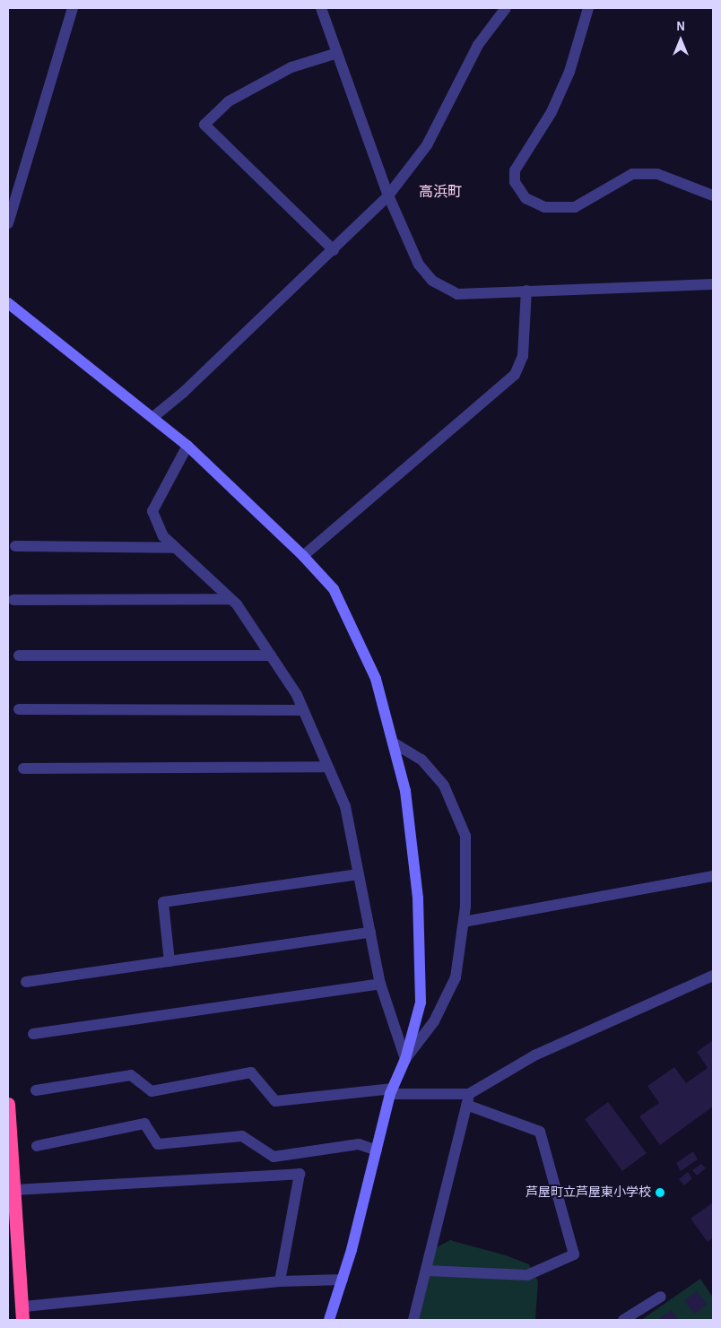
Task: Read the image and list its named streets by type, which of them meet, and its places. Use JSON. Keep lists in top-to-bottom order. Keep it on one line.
{"districts":["高浜町"],"places":["芦屋町立芦屋東小学校"],"north":"top"}
